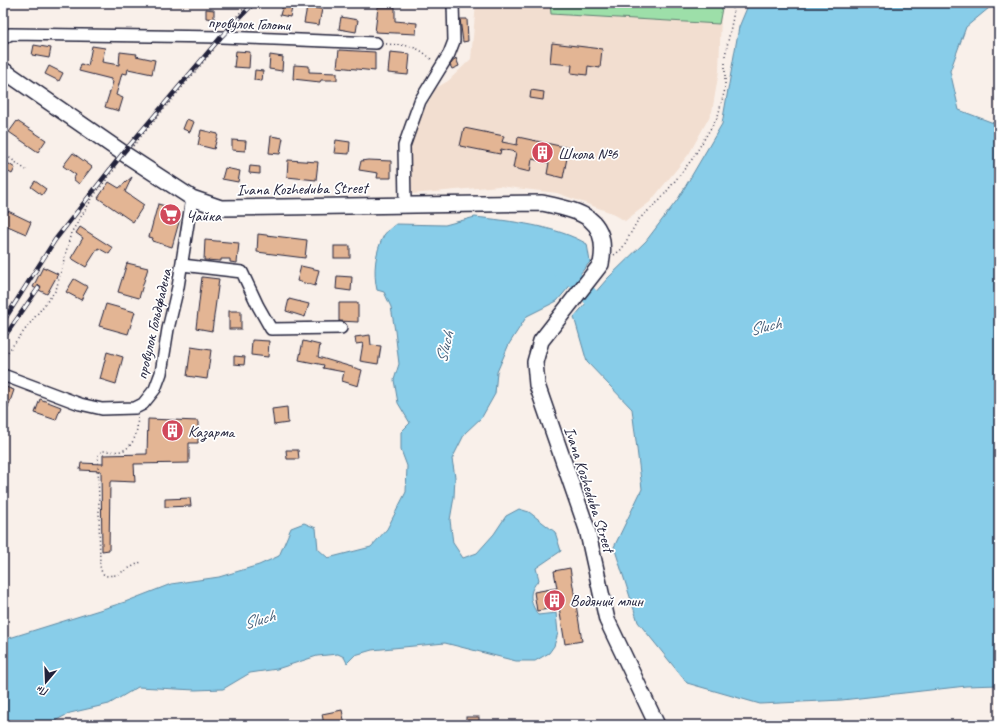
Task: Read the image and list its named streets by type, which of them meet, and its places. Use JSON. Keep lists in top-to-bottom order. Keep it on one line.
{"streets":{"main road":["Ivana Kozheduba Street"],"street":["провулок Голоти","провулок Гольдфадена"]},"crossings":[["Ivana Kozheduba Street","провулок Гольдфадена"]],"water":["Sluch"],"places":{"building":["Школа №6","Казарма","Водяний млин"],"supermarket":["Чайка"]},"north":"bottom"}
